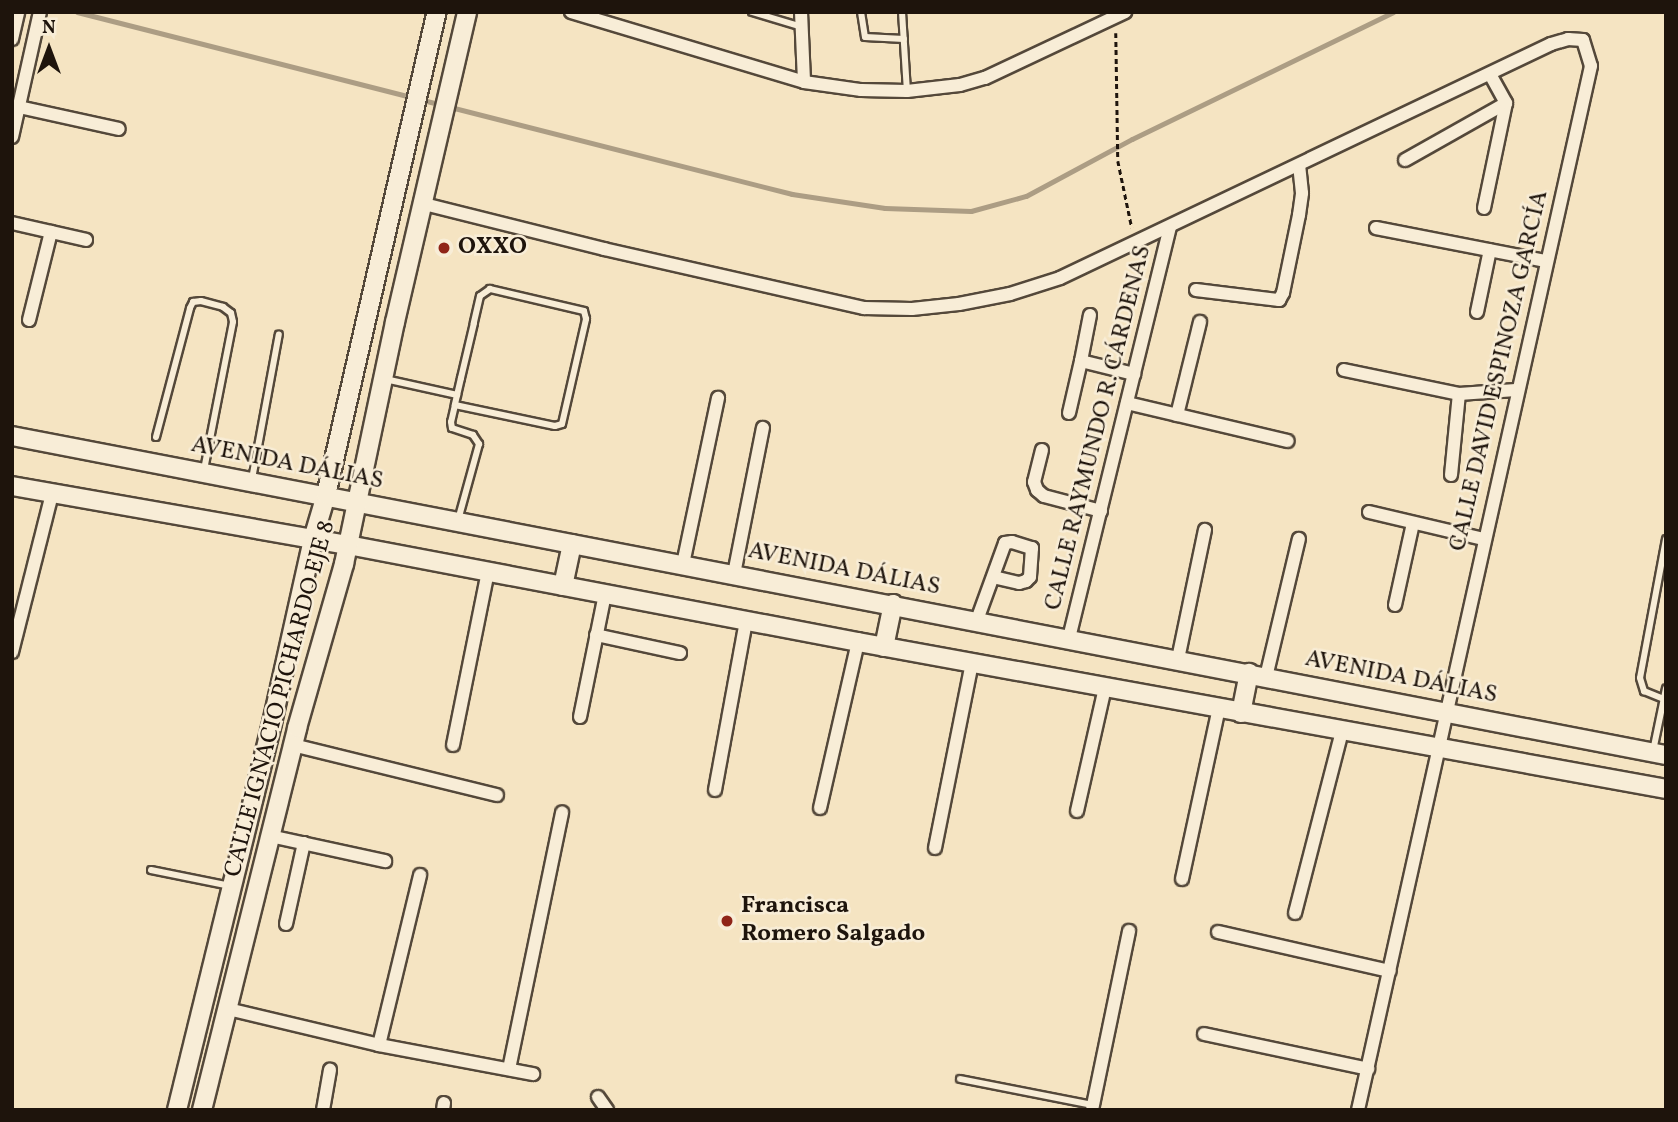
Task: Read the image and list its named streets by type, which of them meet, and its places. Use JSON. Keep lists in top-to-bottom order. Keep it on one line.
{"streets":{"main road":["AVENIDA DÁLIAS","CALLE IGNACIO PICHARDO EJE 8"],"street":["CALLE DAVID ESPINOZA GARCÍA","CALLE RAYMUNDO R. CÁRDENAS"]},"crossings":[["CALLE DAVID ESPINOZA GARCÍA","AVENIDA DÁLIAS"],["CALLE RAYMUNDO R. CÁRDENAS","AVENIDA DÁLIAS"],["AVENIDA DÁLIAS","CALLE IGNACIO PICHARDO EJE 8"]],"places":["OXXO","Francisca Romero Salgado"],"north":"top"}
